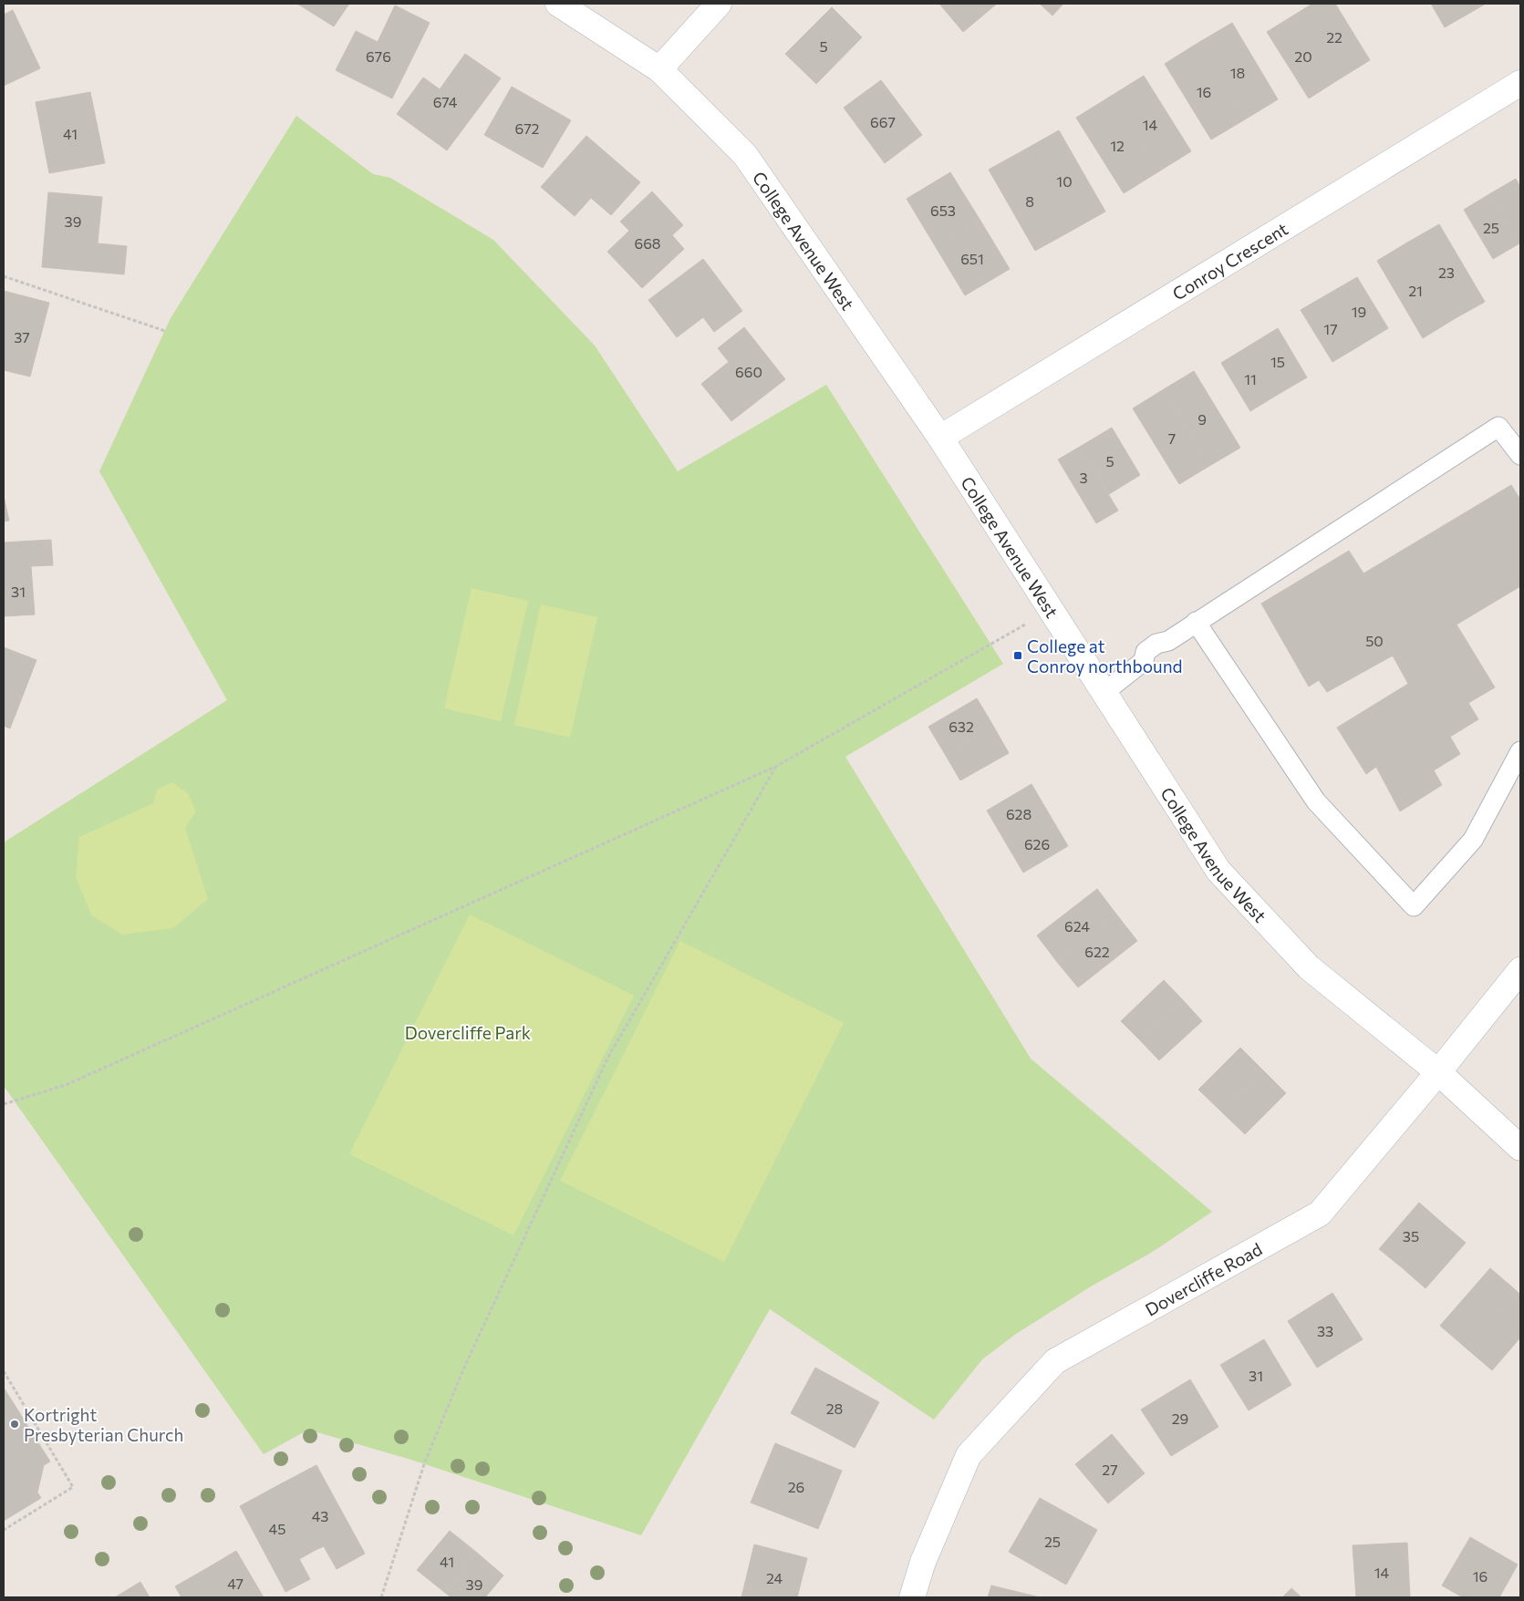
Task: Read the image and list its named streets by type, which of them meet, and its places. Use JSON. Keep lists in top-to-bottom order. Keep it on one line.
{"streets":{"street":["College Avenue West","Conroy Crescent","Dovercliffe Road"]},"crossings":[["College Avenue West","Conroy Crescent"],["College Avenue West","Dovercliffe Road"]],"parks":["Dovercliffe Park"],"places":{"transit":["College at Conroy northbound"],"other":["Kortright Presbyterian Church"]},"house_numbers":["22","5","676","20","18","16","674","667","14","672","41","12","10","8","653","39","25","668","651","23","21","19","17","37","15","660","11","9","7","5","3","31","50","632","628","626","624","622","35","33","31","28","29","27","26","43","45","25","41","14","16","24","47","39"]}
